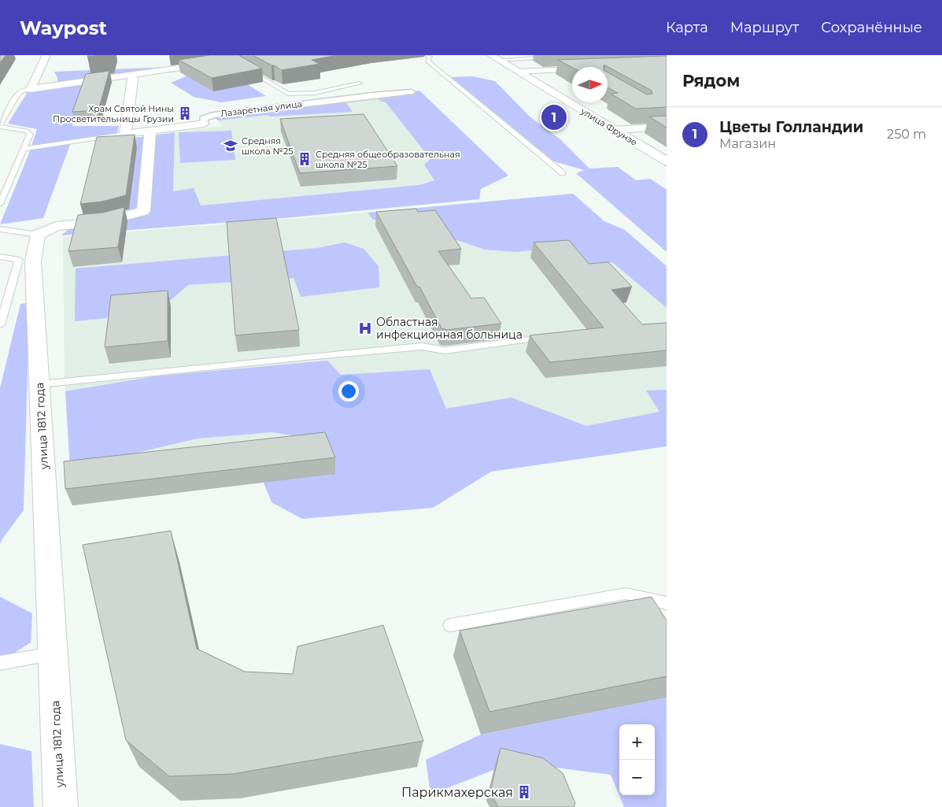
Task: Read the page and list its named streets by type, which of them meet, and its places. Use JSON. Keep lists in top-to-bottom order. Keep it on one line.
{"streets":{"street":["Лазаретная улица","улица Фрунзе","улица 1812 года"]},"places":{"building":["Храм Святой Нины Просветительницы Грузии","Средняя общеобразовательная школа №25","Парикмахерская"],"school or university":["Средняя школа №25"],"hospital":["Областная инфекционная больница"]},"north":"right","page":{"header":"Waypost","nav":["Карта","Маршрут","Сохранённые"],"heading":"Рядом","pins":"1","list":[{"mark":"1","name":"Цветы Голландии","note":"Магазин","value":"250 m"}],"map_buttons":["+","−"]}}
